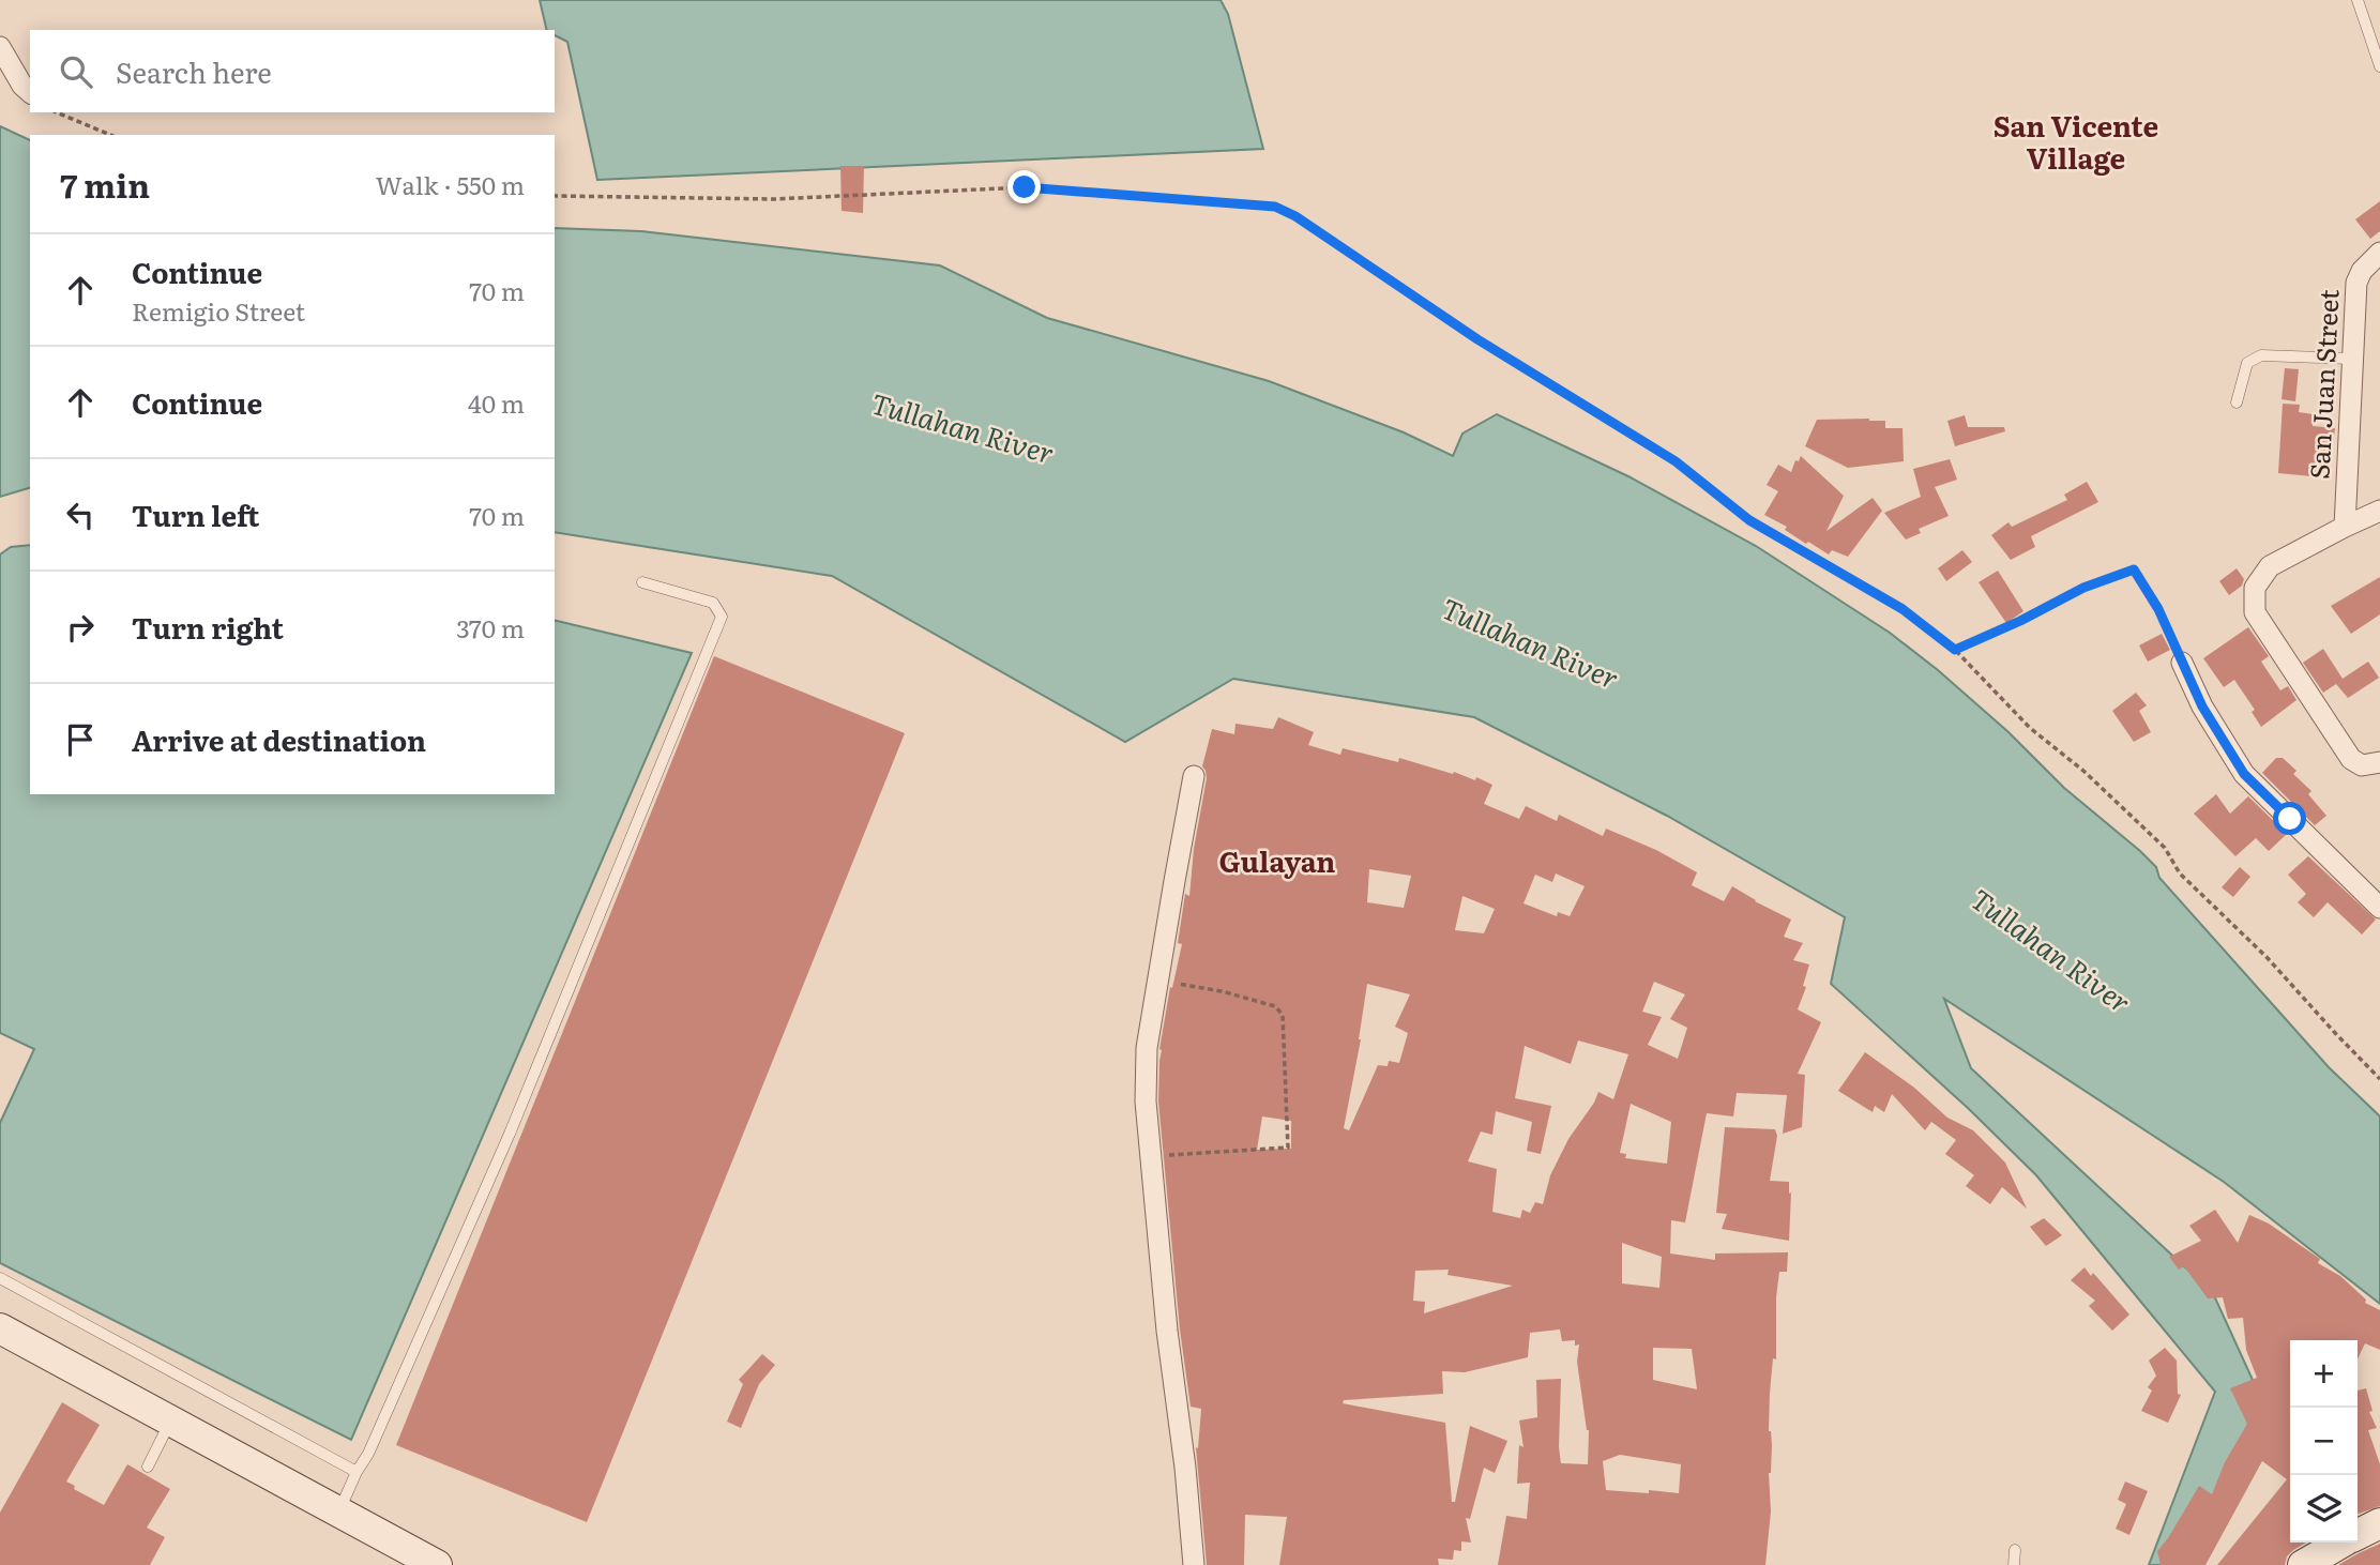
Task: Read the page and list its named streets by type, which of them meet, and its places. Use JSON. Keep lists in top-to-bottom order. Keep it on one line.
{"streets":{"street":["San Juan Street"]},"districts":["San Vicente Village","Gulayan"],"water":["Tullahan River"],"page":{"search":"Search here","heading":["7 min","Walk · 550 m"],"list":[["Continue","Remigio Street","70 m"],["Continue","40 m"],["Turn left","70 m"],["Turn right","370 m"],"Arrive at destination"],"map_buttons":["+","−"]}}
